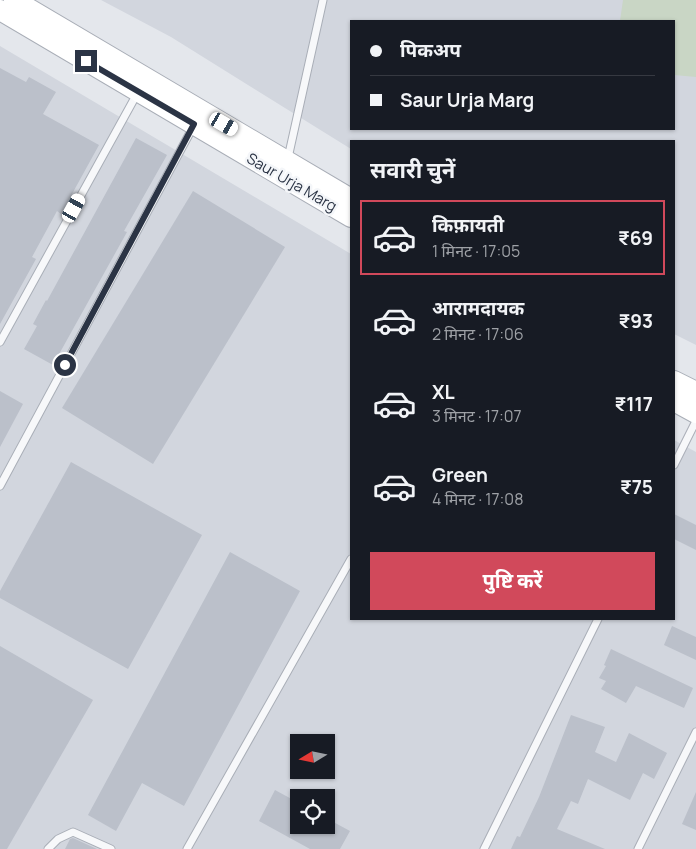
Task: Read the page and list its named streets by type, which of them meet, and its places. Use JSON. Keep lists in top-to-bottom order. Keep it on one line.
{"streets":{"street":["Saur Urja Marg"]},"north":"left","page":{"banner":["पिकअप","Saur Urja Marg"],"heading":"सवारी चुनें","list":[{"name":"किफ़ायती","note":"1 मिनट · 17:05","value":"₹69"},{"name":"आरामदायक","note":"2 मिनट · 17:06","value":"₹93"},{"name":"XL","note":"3 मिनट · 17:07","value":"₹117"},{"name":"Green","note":"4 मिनट · 17:08","value":"₹75"}],"buttons":"पुष्टि करें"}}
